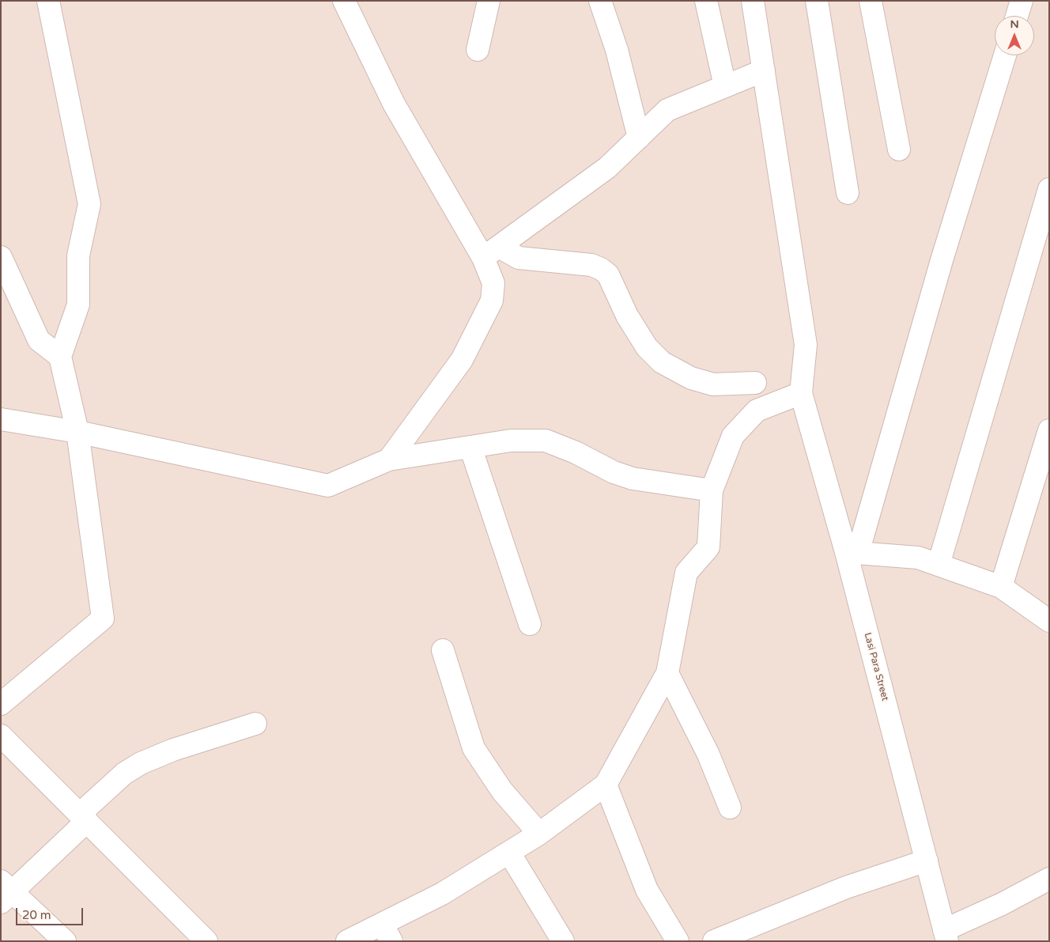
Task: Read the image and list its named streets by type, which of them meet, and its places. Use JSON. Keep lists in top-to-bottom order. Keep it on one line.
{"streets":{"street":["Lasi Para Street"]},"scale_bar":"20 m","north":"top"}
